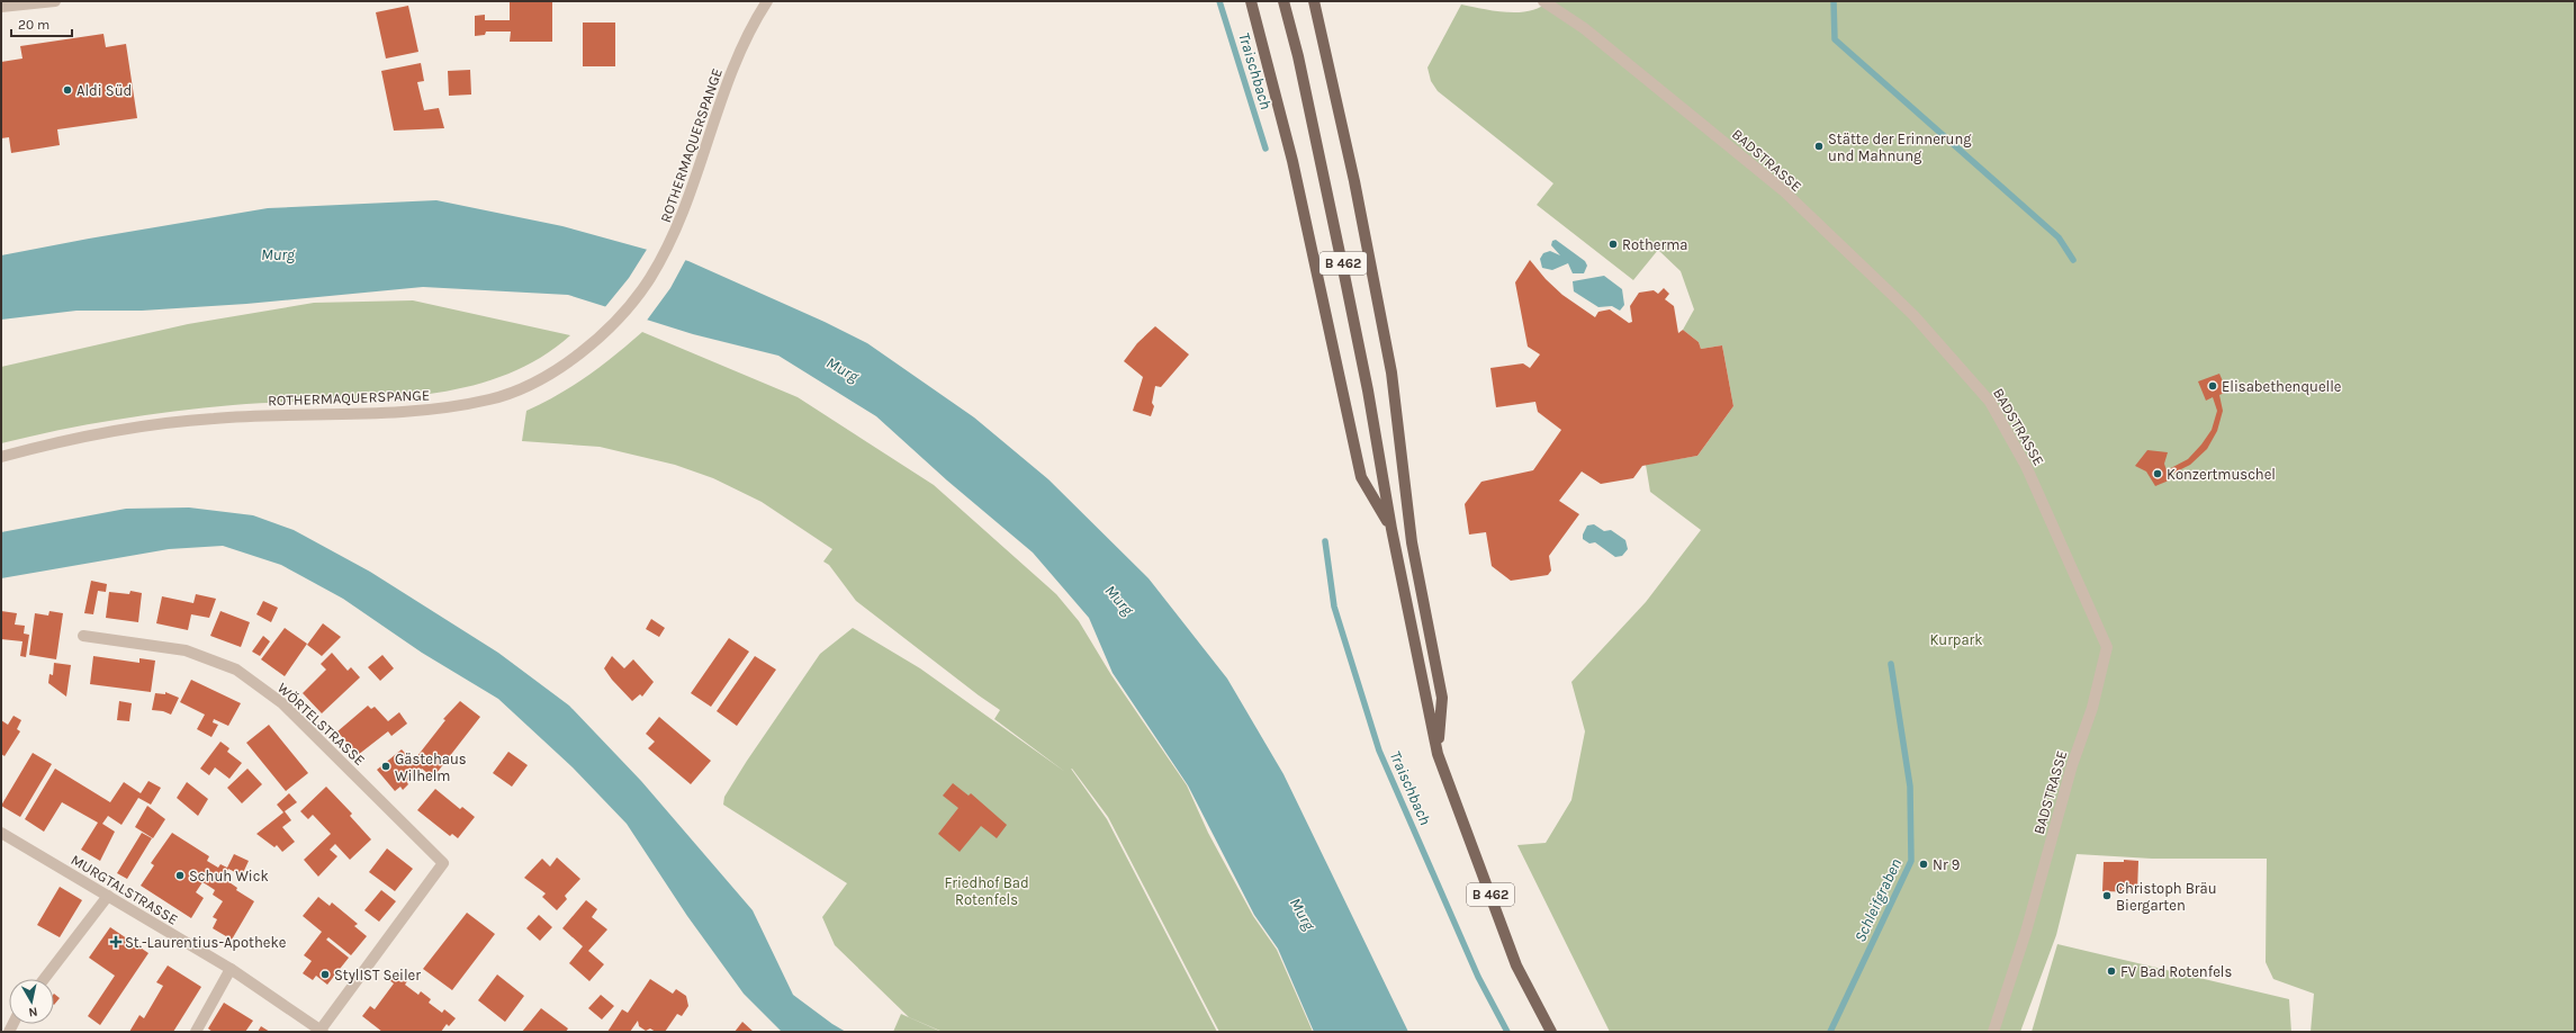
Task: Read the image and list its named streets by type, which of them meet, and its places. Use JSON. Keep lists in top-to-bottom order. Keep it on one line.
{"streets":{"main road":["B 462"],"street":["ROTHERMAQUERSPANGE","BADSTRASSE","WÖRTELSTRASSE","MURGTALSTRASSE"]},"crossings":[["WÖRTELSTRASSE","MURGTALSTRASSE"]],"water":["Traischbach","Murg","Schleifgraben"],"parks":["Kurpark","Friedhof Bad Rotenfels"],"places":{"other":["Aldi Süd","Stätte der Erinnerung und Mahnung","Rotherma","Elisabethenquelle","Konzertmuschel","Gästehaus Wilhelm","Nr 9","Schuh Wick","Christoph Bräu Biergarten","FV Bad Rotenfels","StylIST Seiler"],"health":["St.-Laurentius-Apotheke"]},"scale_bar":"20 m","north":"bottom"}
